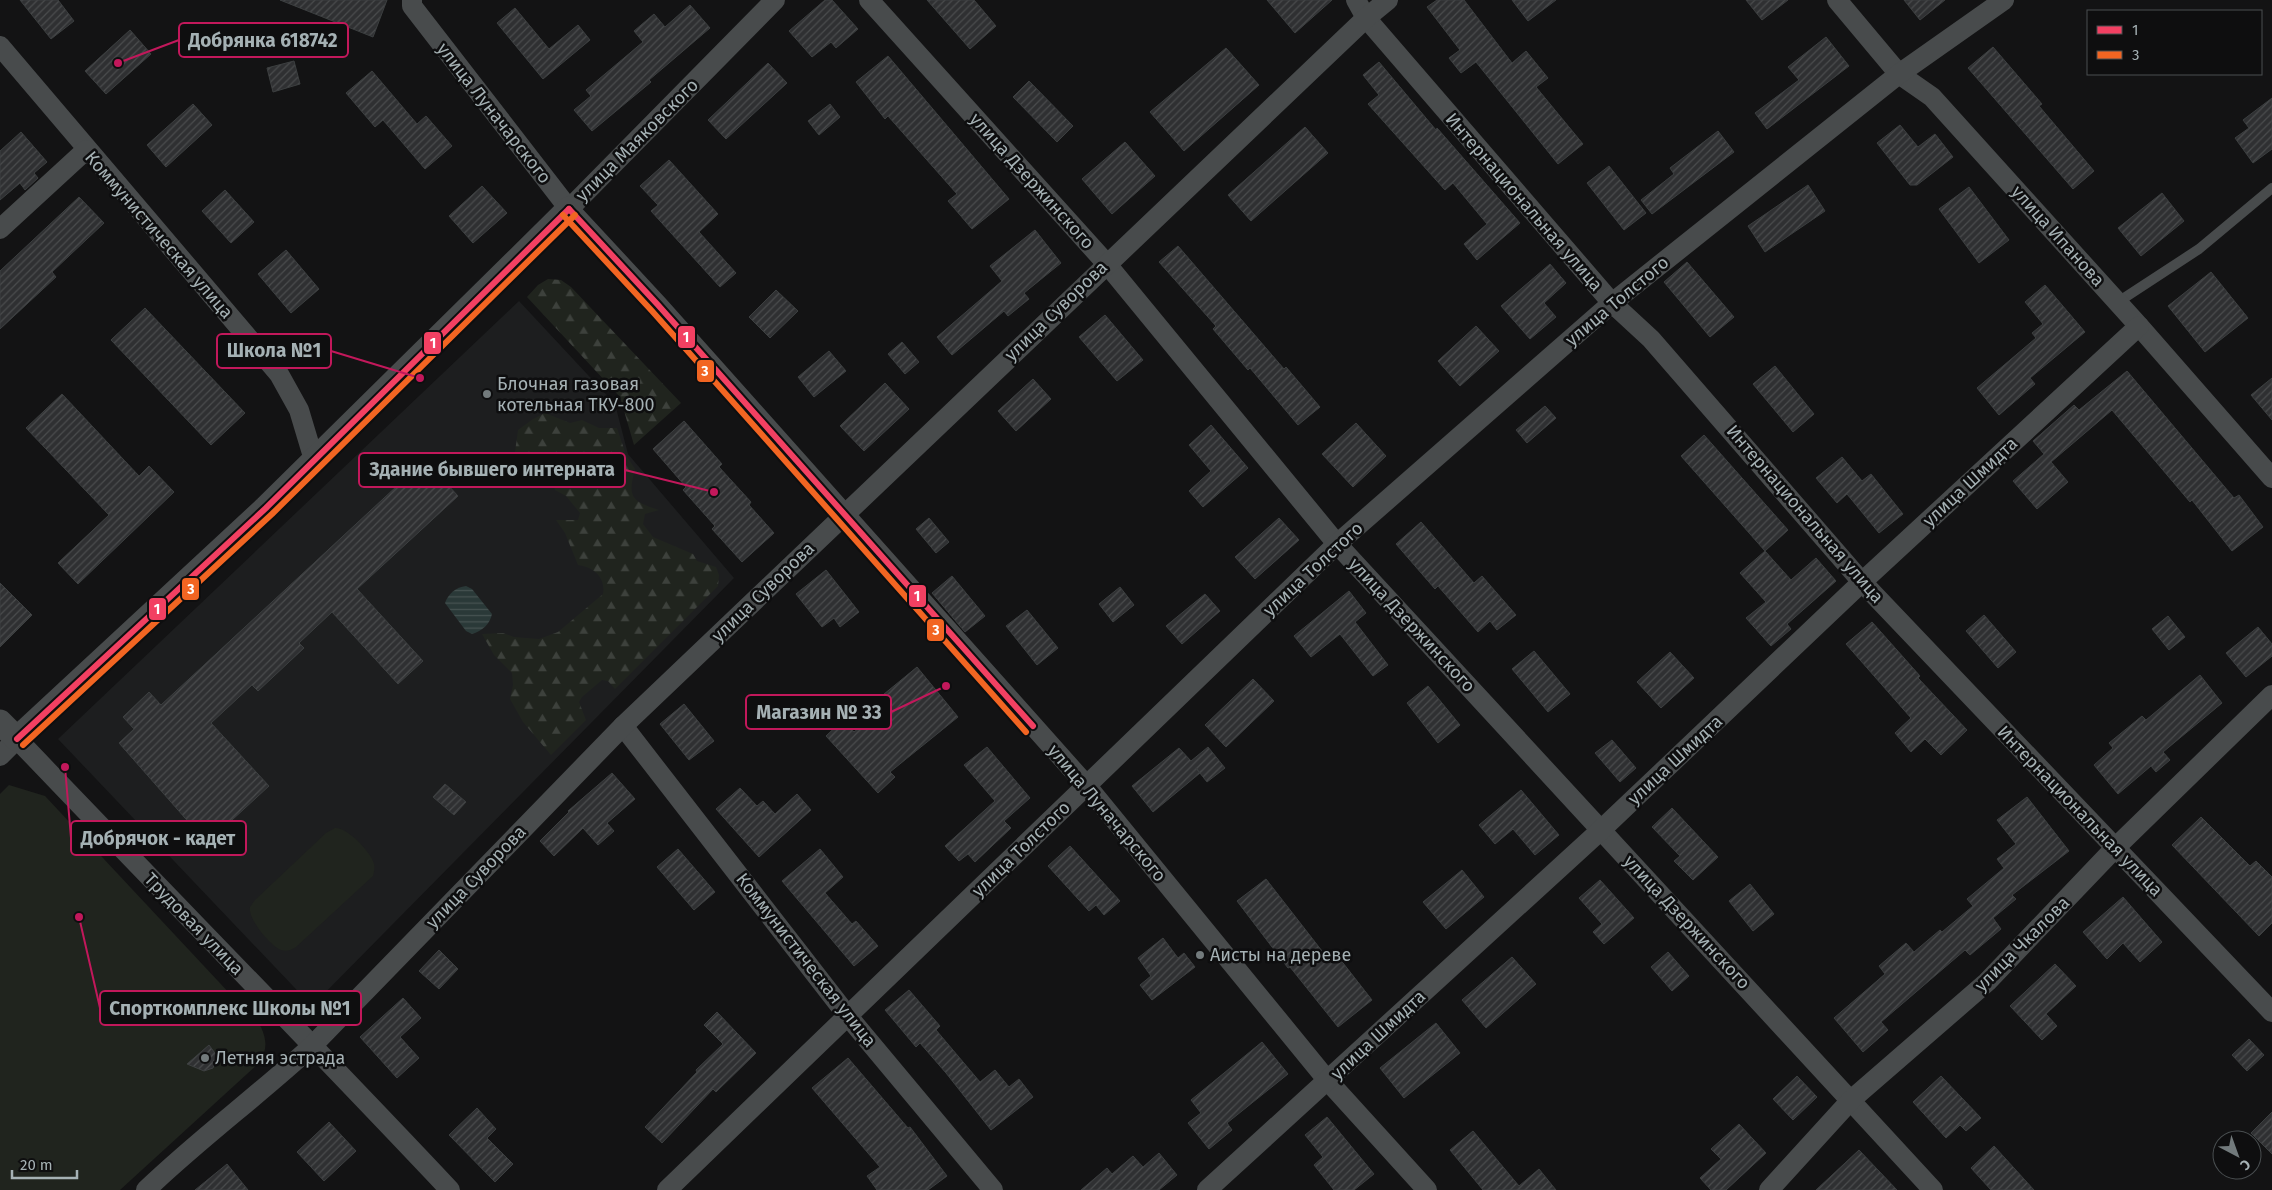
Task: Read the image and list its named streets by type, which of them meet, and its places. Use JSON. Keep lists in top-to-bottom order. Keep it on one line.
{"streets":{"street":["улица Луначарского","улица Маяковского","улица Дзержинского","Интернациональная улица","Коммунистическая улица","улица Ипанова","улица Толстого","улица Суворова","улица Шмидта","Трудовая улица","улица Чкалова"]},"crossings":[["улица Луначарского","улица Маяковского"],["улица Луначарского","улица Толстого"],["улица Луначарского","улица Суворова"],["улица Луначарского","улица Шмидта"],["улица Маяковского","Коммунистическая улица"],["улица Маяковского","Трудовая улица"],["улица Дзержинского","улица Толстого"],["улица Дзержинского","улица Суворова"],["улица Дзержинского","улица Шмидта"],["улица Дзержинского","улица Чкалова"],["Интернациональная улица","улица Толстого"],["Интернациональная улица","улица Суворова"],["Интернациональная улица","улица Шмидта"],["Интернациональная улица","улица Чкалова"],["Коммунистическая улица","улица Толстого"],["Коммунистическая улица","улица Суворова"],["улица Ипанова","улица Толстого"],["улица Ипанова","улица Шмидта"],["улица Суворова","Трудовая улица"]],"places":["Добрянка 618742","Школа №1","Блочная газовая котельная ТКУ-800","Здание бывшего интерната","Магазин № 33","Добрячок - кадет","Спорткомплекс Школы №1","Аисты на дереве","Летняя эстрада"],"lines":["transit line 1","transit line 3"],"legend":["1","3"],"scale_bar":"20 m","north":"bottom right"}
